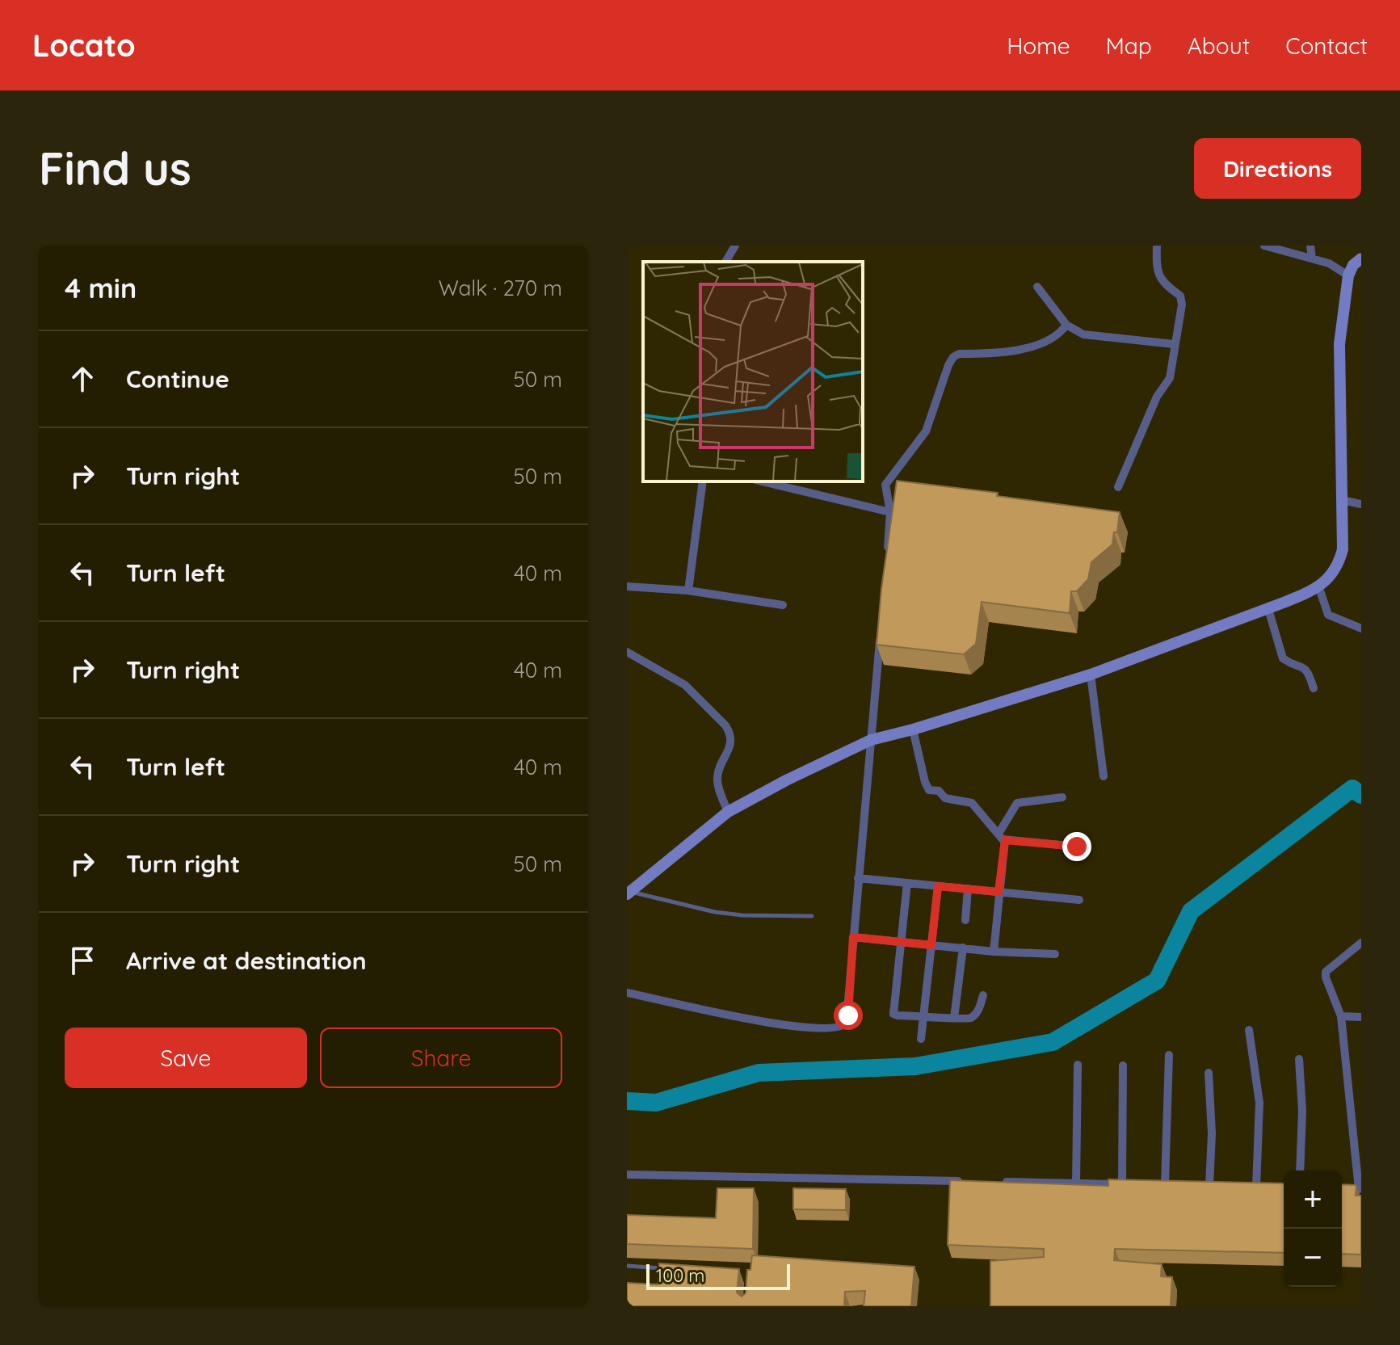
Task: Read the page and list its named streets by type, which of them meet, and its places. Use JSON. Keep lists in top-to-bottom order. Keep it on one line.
{"scale_bar":"100 m","page":{"header":"Locato","nav":["Home","Map","About","Contact"],"buttons":["Directions",["Save","Share"]],"title":"Find us","heading":["4 min","Walk · 270 m"],"list":[["Continue","50 m"],["Turn right","50 m"],["Turn left","40 m"],["Turn right","40 m"],["Turn left","40 m"],["Turn right","50 m"],"Arrive at destination"],"map_buttons":["+","−"],"scale":"100 m"}}
